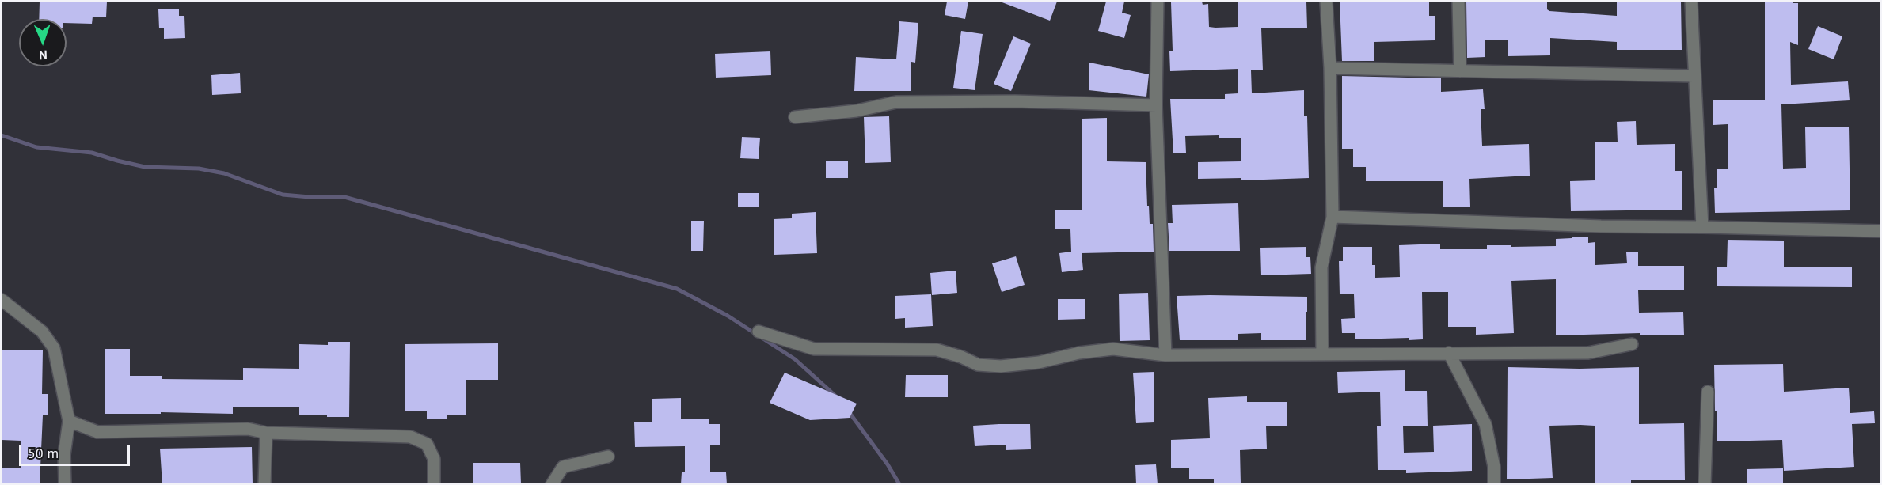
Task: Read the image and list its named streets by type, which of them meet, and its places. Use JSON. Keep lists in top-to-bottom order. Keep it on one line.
{"scale_bar":"50 m","north":"bottom"}
